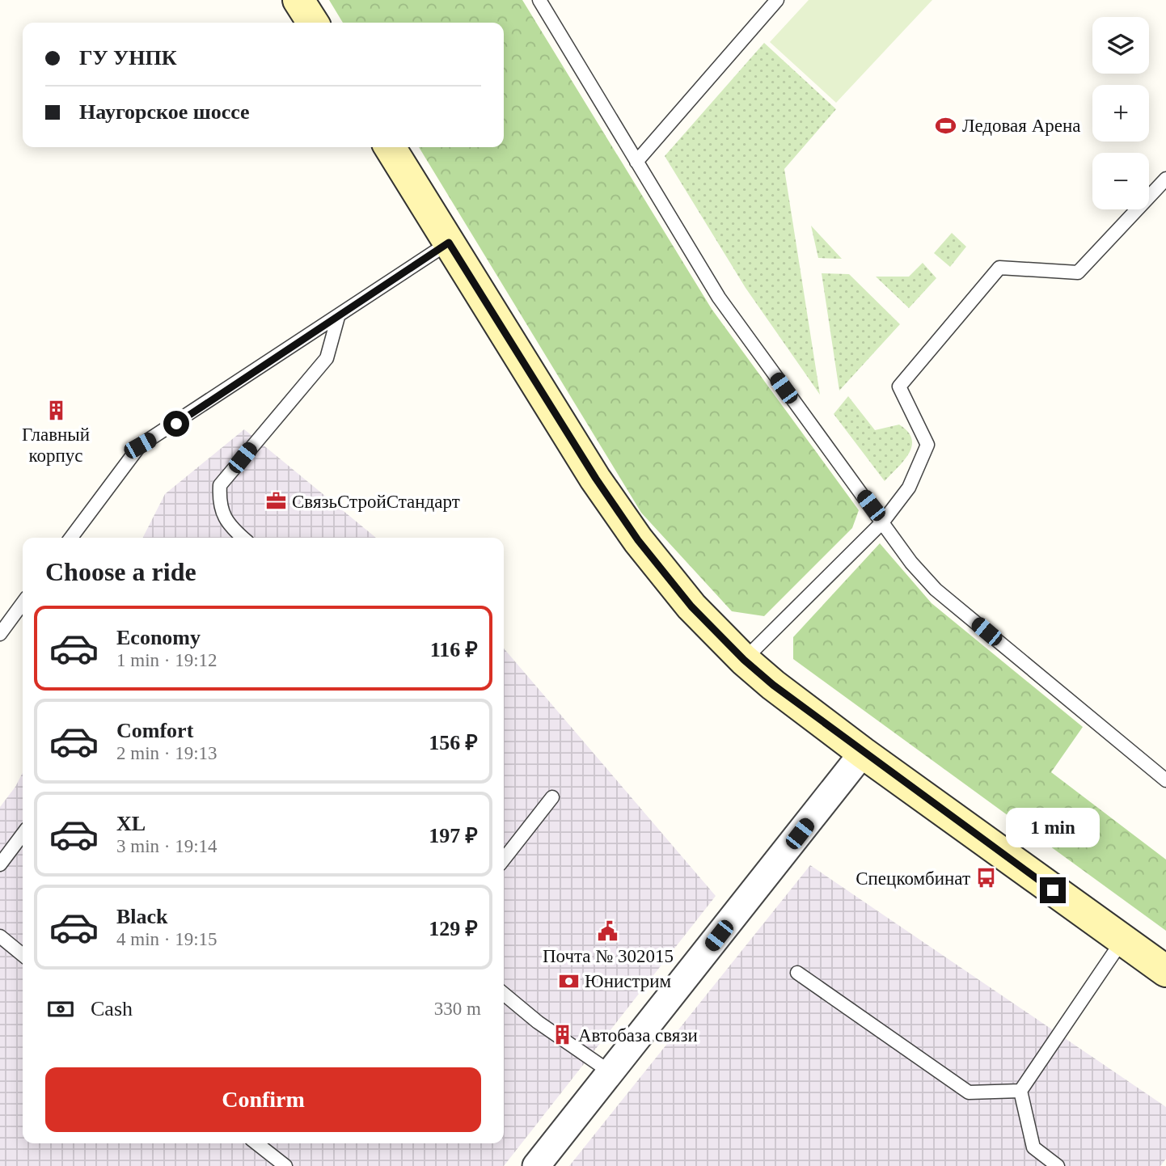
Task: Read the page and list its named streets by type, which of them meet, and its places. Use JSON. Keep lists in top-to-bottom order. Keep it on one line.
{"places":{"sports":["Ледовая Арена"],"building":["Главный корпус","Автобаза связи"],"office":["СвязьСтройСтандарт"],"bus stop":["Спецкомбинат"],"public building":["Почта № 302015"],"bank":["Юнистрим"]},"page":{"map_buttons":["+","−"],"banner":["ГУ УНПК","Наугорское шоссе"],"heading":"Choose a ride","list":[{"name":"Economy","note":"1 min · 19:12","value":"116 ₽"},{"name":"Comfort","note":"2 min · 19:13","value":"156 ₽"},{"name":"XL","note":"3 min · 19:14","value":"197 ₽"},{"name":"Black","note":"4 min · 19:15","value":"129 ₽"}],"bubble":"1 min","pay":["Cash","330 m"],"buttons":"Confirm"}}
